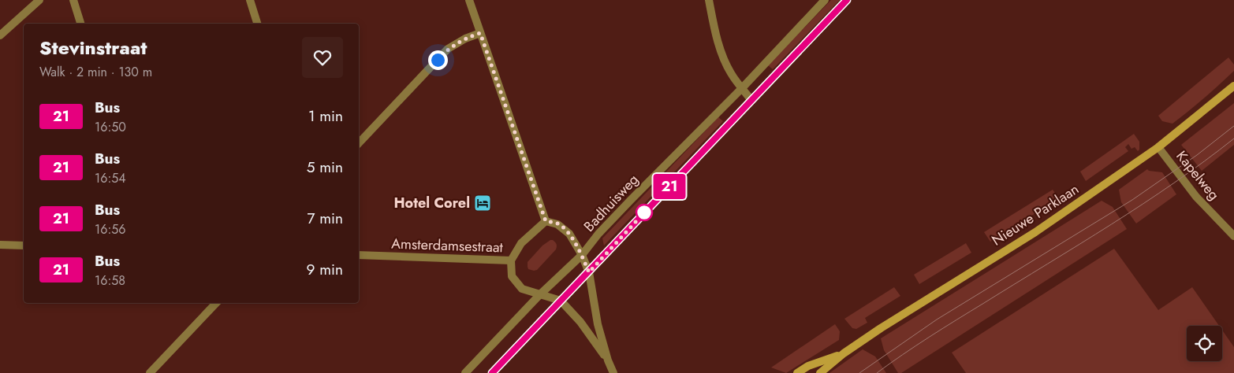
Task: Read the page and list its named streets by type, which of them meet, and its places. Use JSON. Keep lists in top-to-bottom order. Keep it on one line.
{"streets":{"main road":["Nieuwe Parklaan"],"street":["Kapelweg","Badhuisweg","Amsterdamsestraat"]},"crossings":[["Kapelweg","Nieuwe Parklaan"],["Badhuisweg","Amsterdamsestraat"]],"places":{"hotel":["Hotel Corel"]},"lines":["bus line 21"],"page":{"on_map":"21","heading":["Stevinstraat","Walk · 2 min · 130 m"],"list":[{"mark":"21","name":"Bus","note":"16:50","value":"1 min"},{"mark":"21","name":"Bus","note":"16:54","value":"5 min"},{"mark":"21","name":"Bus","note":"16:56","value":"7 min"},{"mark":"21","name":"Bus","note":"16:58","value":"9 min"}]}}
